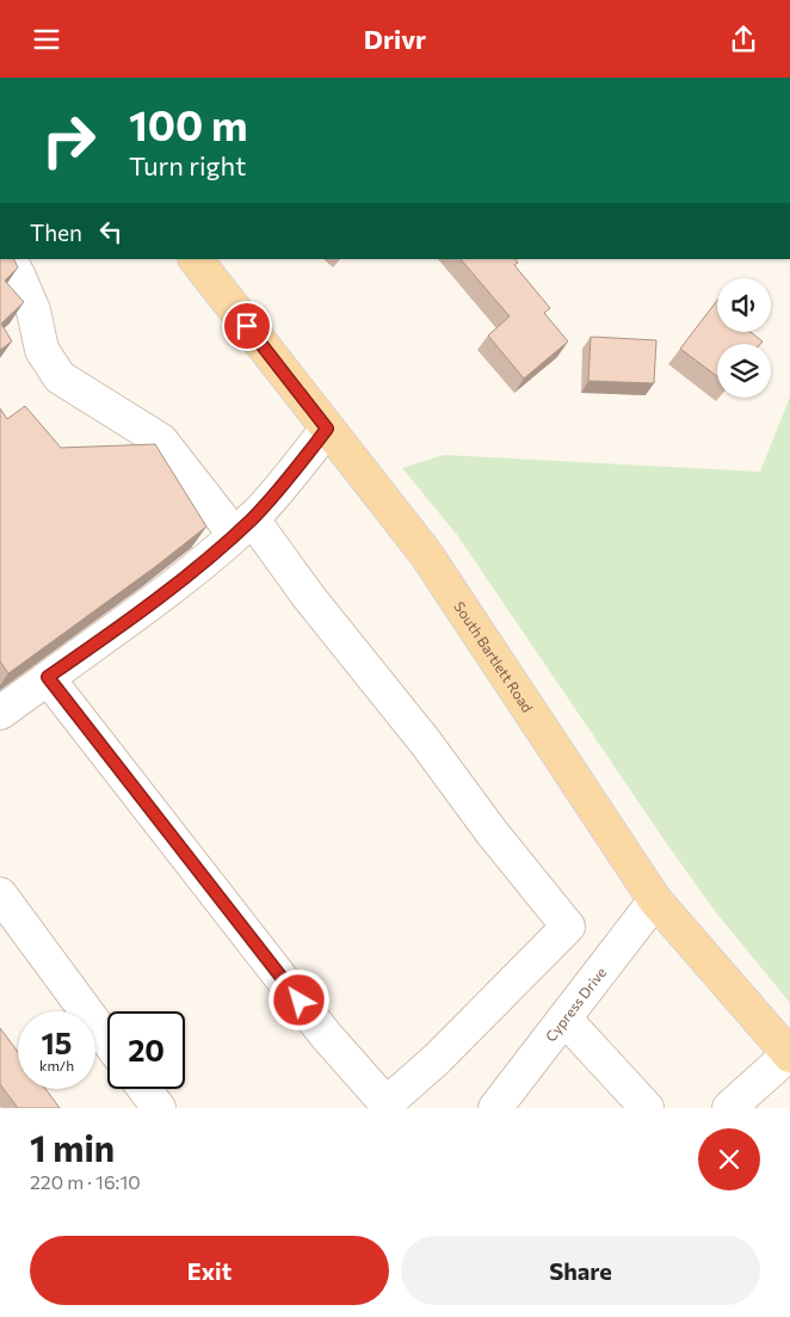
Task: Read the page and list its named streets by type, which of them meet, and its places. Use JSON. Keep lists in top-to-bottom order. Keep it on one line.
{"streets":{"main road":["South Bartlett Road"],"street":["Cypress Drive"]},"crossings":[["South Bartlett Road","Cypress Drive"]],"page":{"header":"Drivr","turn":["100 m","Turn right"],"then":"Then","speed":"15 km/h","limit":"20","heading":["1 min","220 m · 16:10"],"buttons":["Exit","Share"]}}
